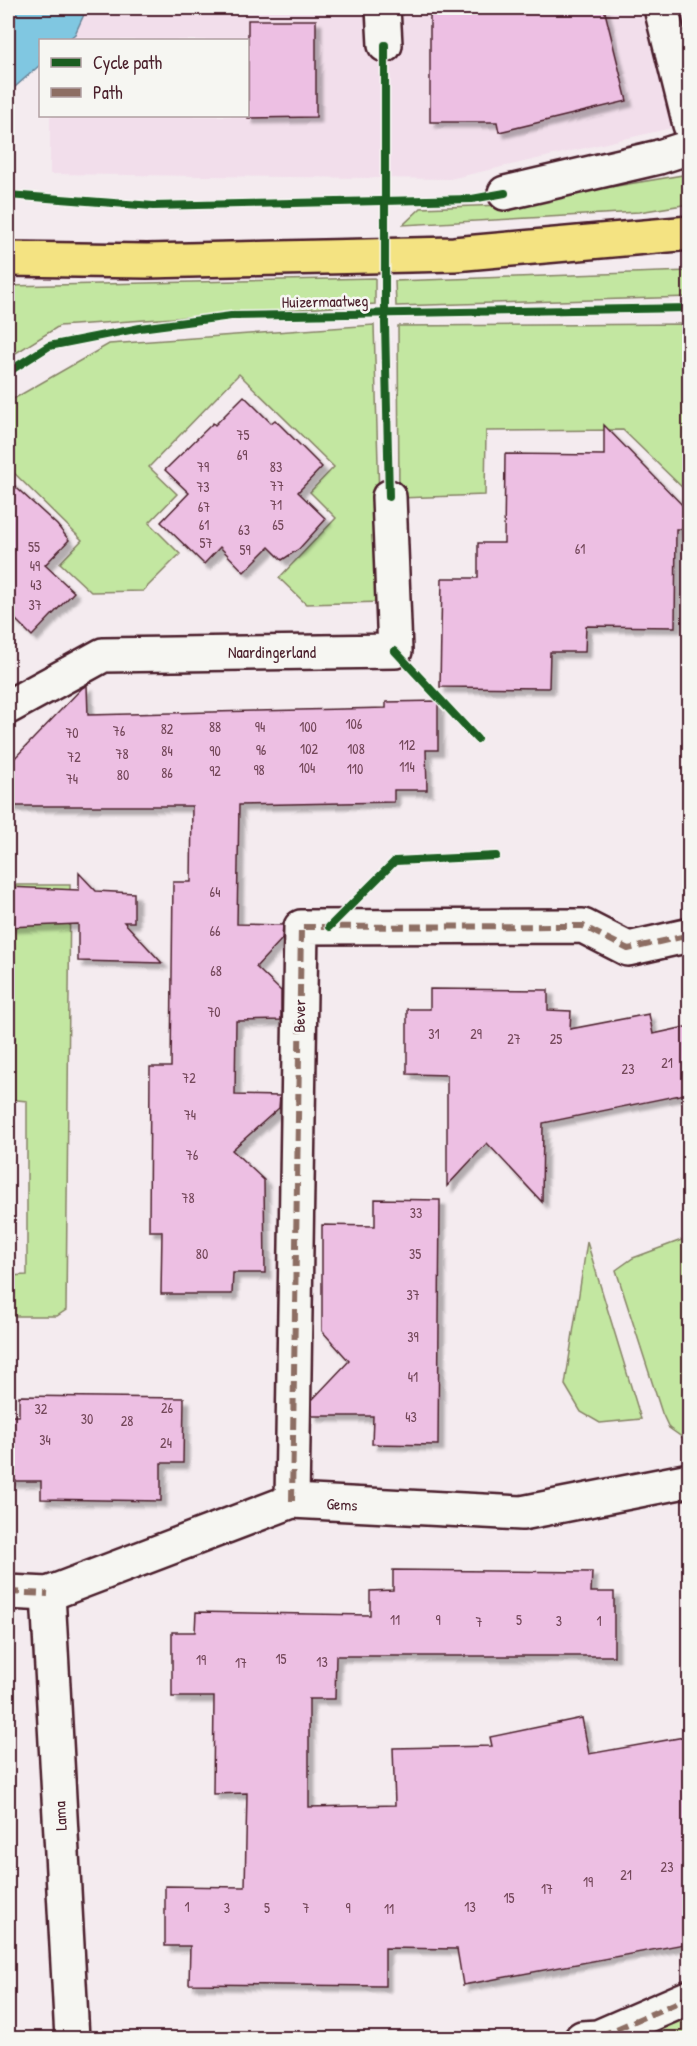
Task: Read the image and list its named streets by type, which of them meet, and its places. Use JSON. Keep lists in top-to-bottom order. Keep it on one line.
{"streets":{"street":["Naardingerland","Bever","Gems","Lama"],"cycle path":["Huizermaatweg"]},"crossings":[["Bever","Gems"],["Gems","Lama"]],"house_numbers":["75","69","79","83","77","73","71","67","61","65","63","57","55","61","59","49","43","37","106","88","94","100","82","76","70","112","102","108","96","84","90","78","72","114","104","110","98","92","86","80","74","64","66","68","70","31","29","27","25","21","23","72","74","76","78","33","80","35","37","39","41","26","32","43","30","28","34","24","11","9","5","3","1","7","15","19","13","17","23","21","19","17","15","1","13","3","5","7","9","11"],"legend":["Cycle path","Path"]}
